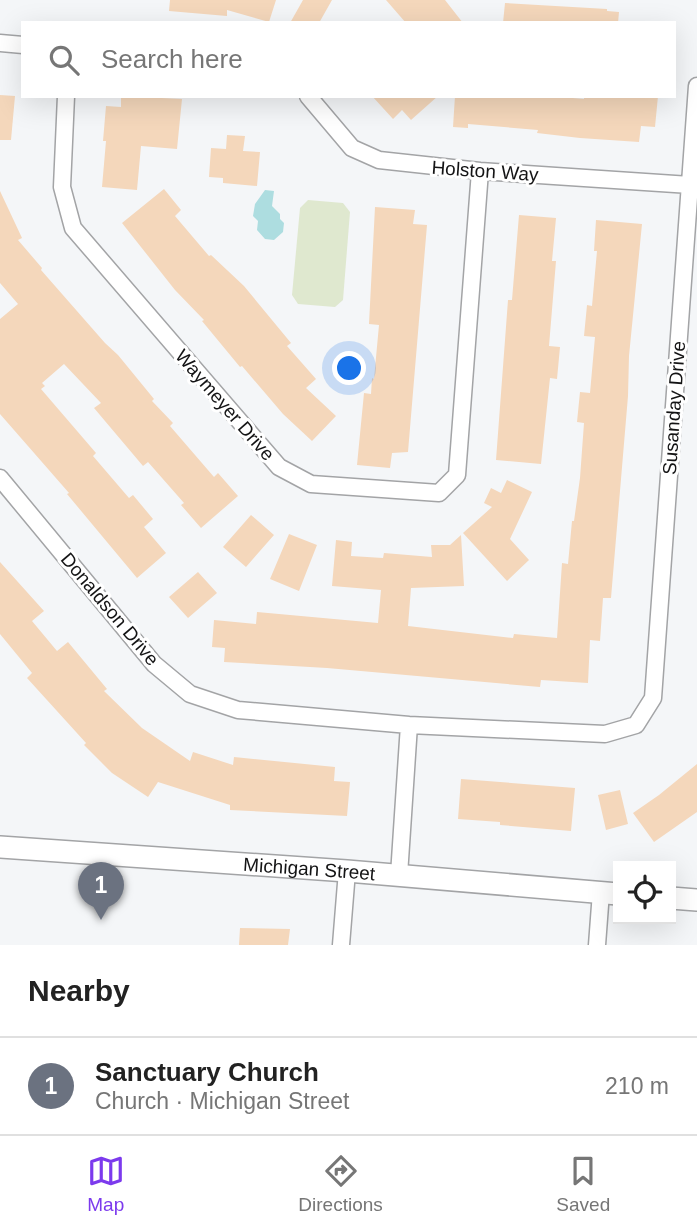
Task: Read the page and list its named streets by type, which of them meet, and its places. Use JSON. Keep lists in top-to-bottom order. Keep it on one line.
{"streets":{"street":["Holston Way","Waymeyer Drive","Susanday Drive","Donaldson Drive","Michigan Street"]},"crossings":[["Holston Way","Waymeyer Drive"],["Holston Way","Susanday Drive"],["Susanday Drive","Donaldson Drive"]],"page":{"search":"Search here","pins":"1","heading":"Nearby","list":[{"mark":"1","name":"Sanctuary Church","note":"Church · Michigan Street","value":"210 m"}],"nav":["Map","Directions","Saved"]}}
